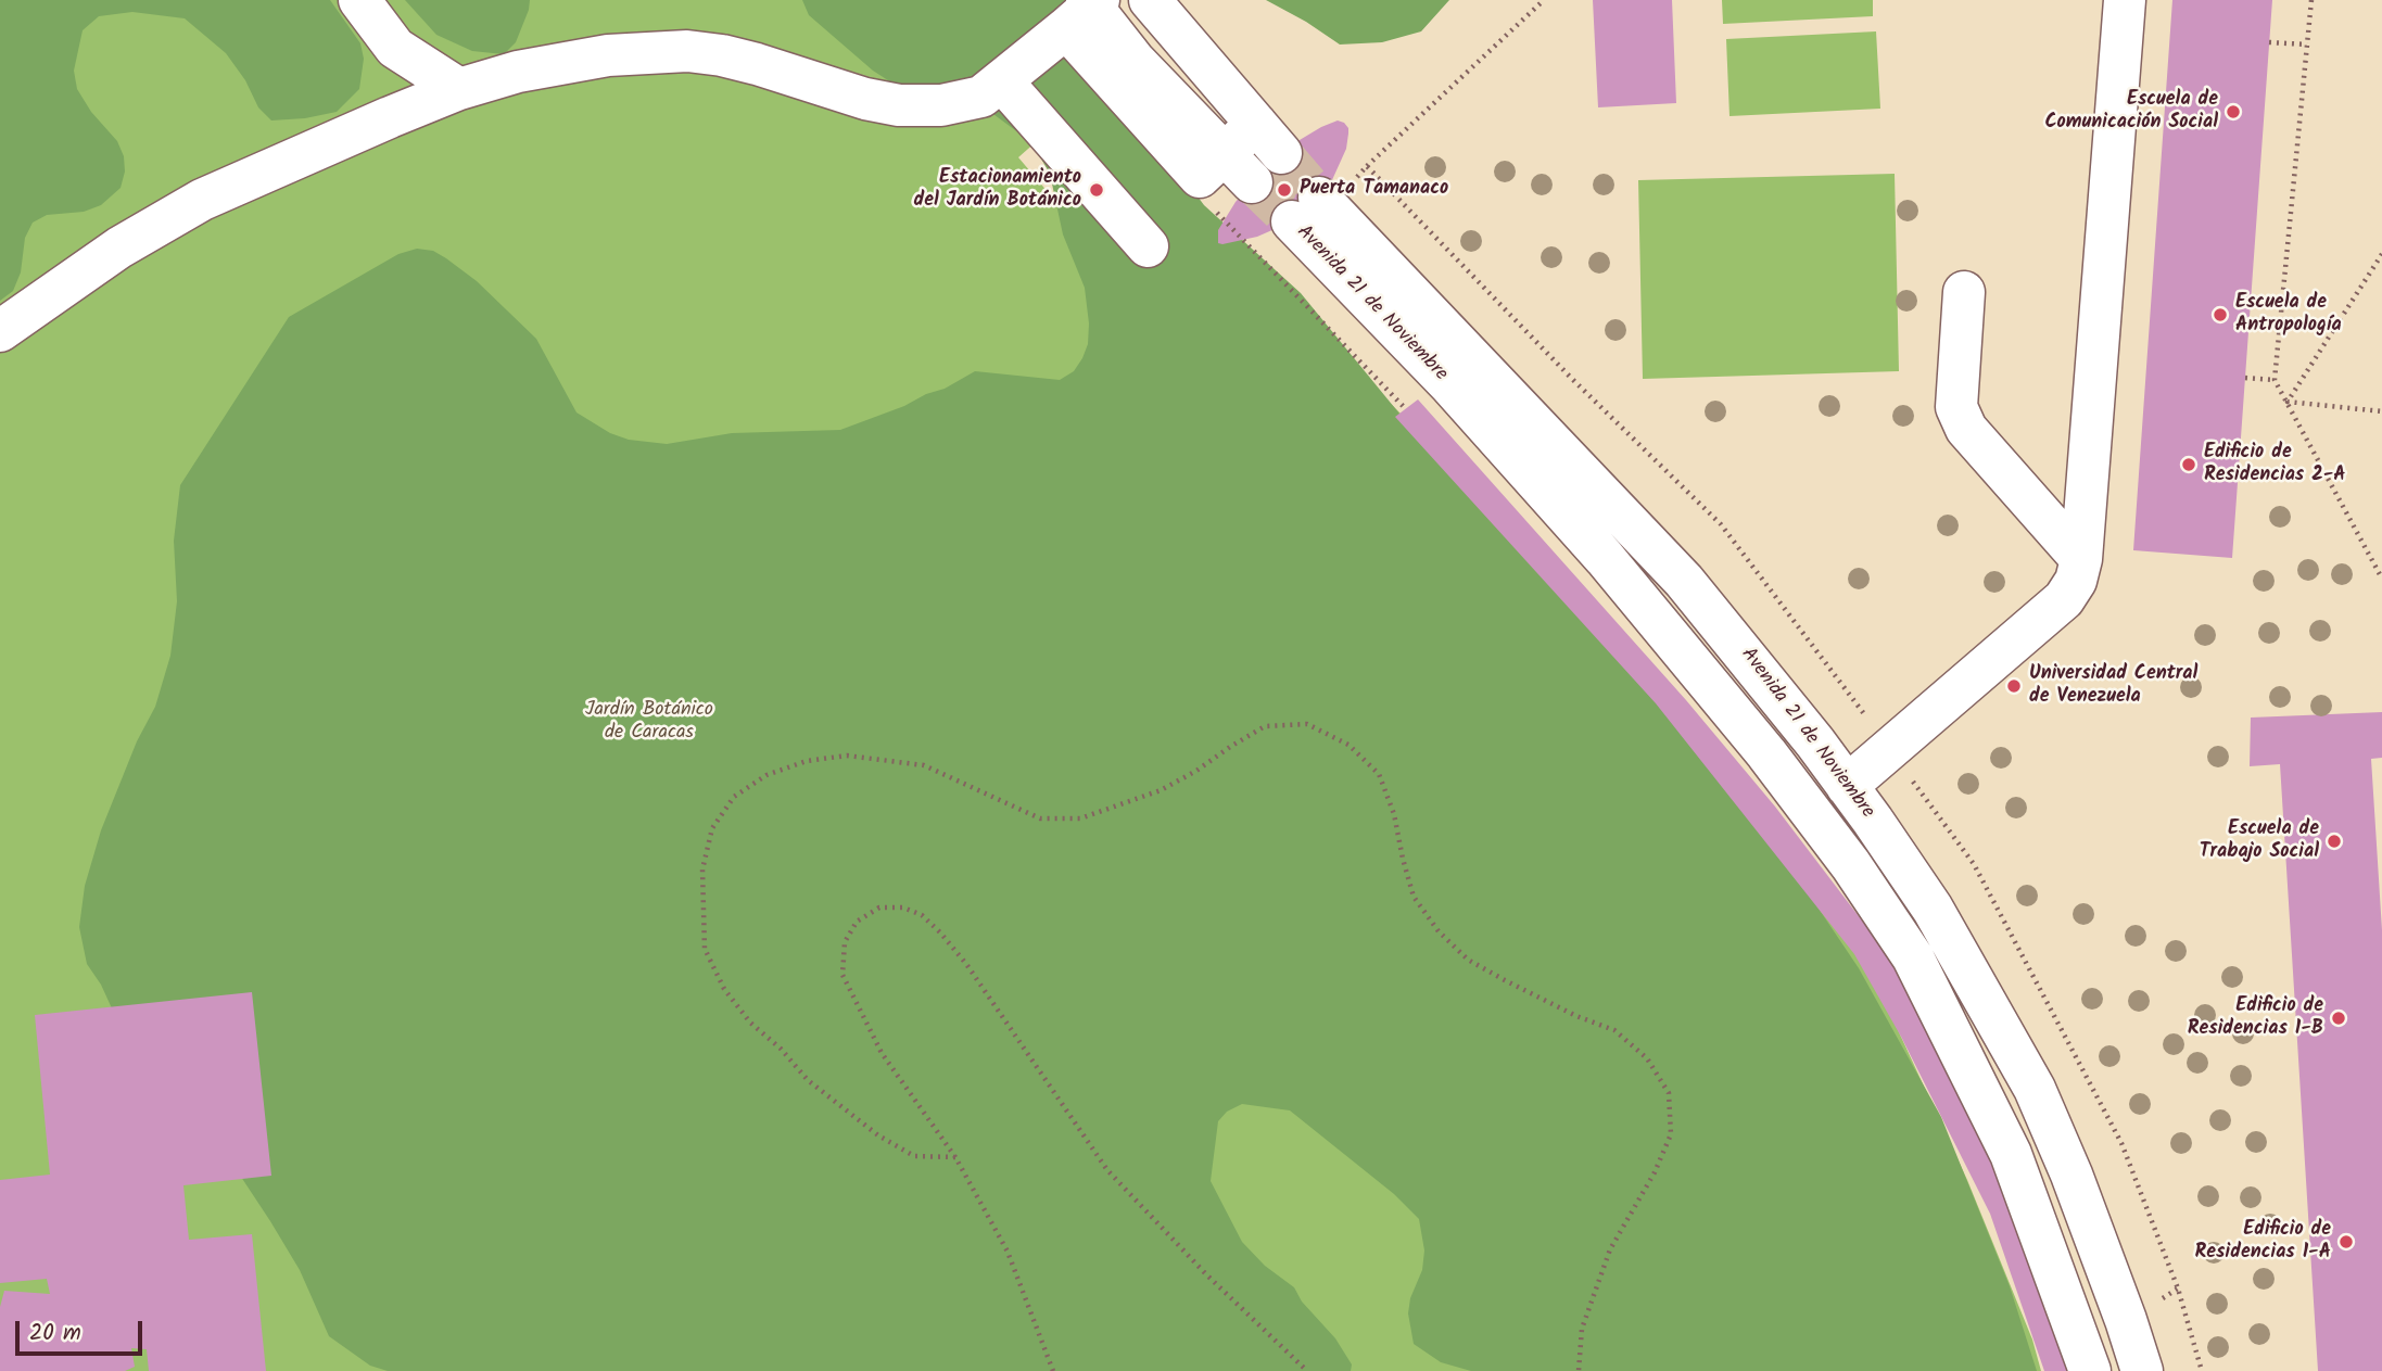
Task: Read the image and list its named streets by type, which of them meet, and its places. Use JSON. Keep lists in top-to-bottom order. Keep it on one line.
{"streets":{"street":["Avenida 21 de Noviembre"]},"parks":["Jardín Botánico de Caracas"],"places":["Escuela de Comunicación Social","Estacionamiento del Jardín Botánico","Puerta Tamanaco","Escuela de Antropología","Edificio de Residencias 2-A","Universidad Central de Venezuela","Escuela de Trabajo Social","Edificio de Residencias 1-B","Edificio de Residencias 1-A"],"scale_bar":"20 m"}
